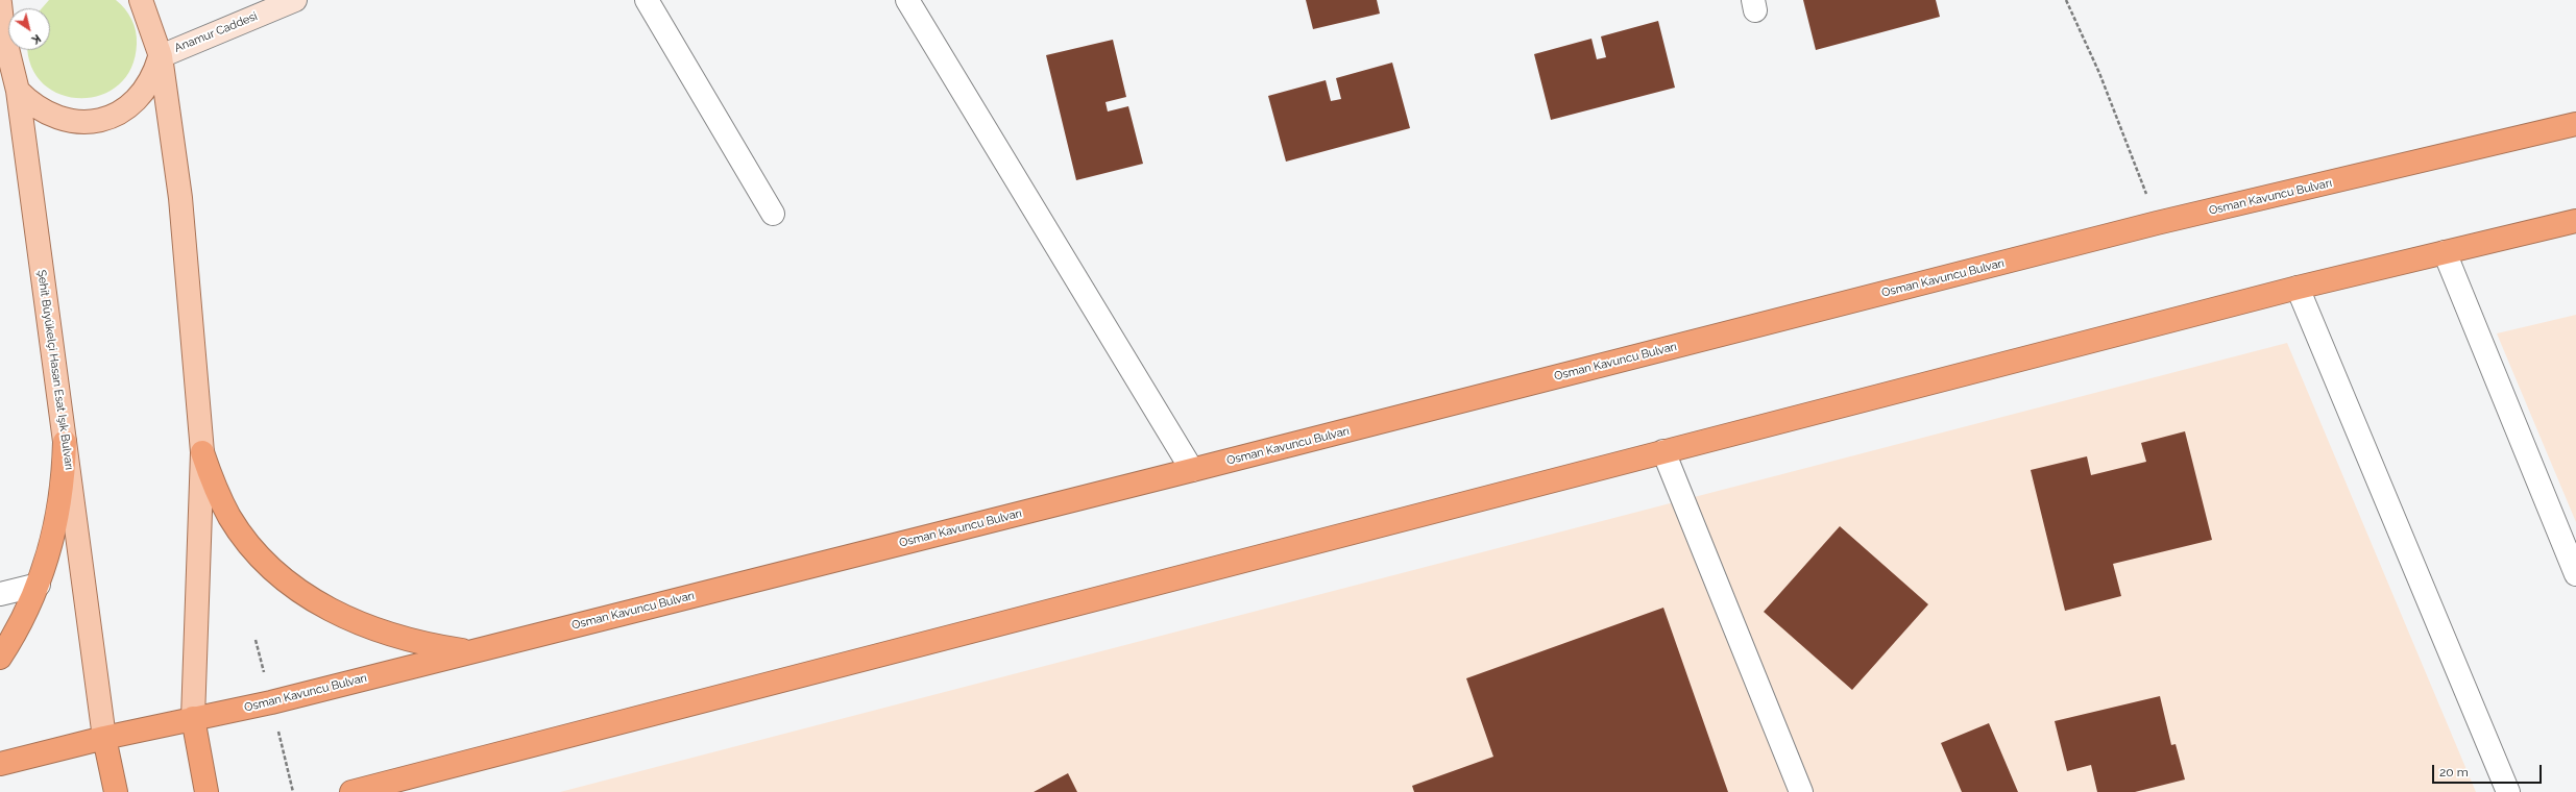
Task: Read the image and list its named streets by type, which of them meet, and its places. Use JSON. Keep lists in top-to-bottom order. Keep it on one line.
{"streets":{"highway":["Osman Kavuncu Bulvarı"],"main road":["Şehit Büyükelçi Hasan Esat Işık Bulvarı"],"street":["Anamur Caddesi"]},"crossings":[["Osman Kavuncu Bulvarı","Şehit Büyükelçi Hasan Esat Işık Bulvarı"]],"scale_bar":"20 m","north":"bottom right"}
